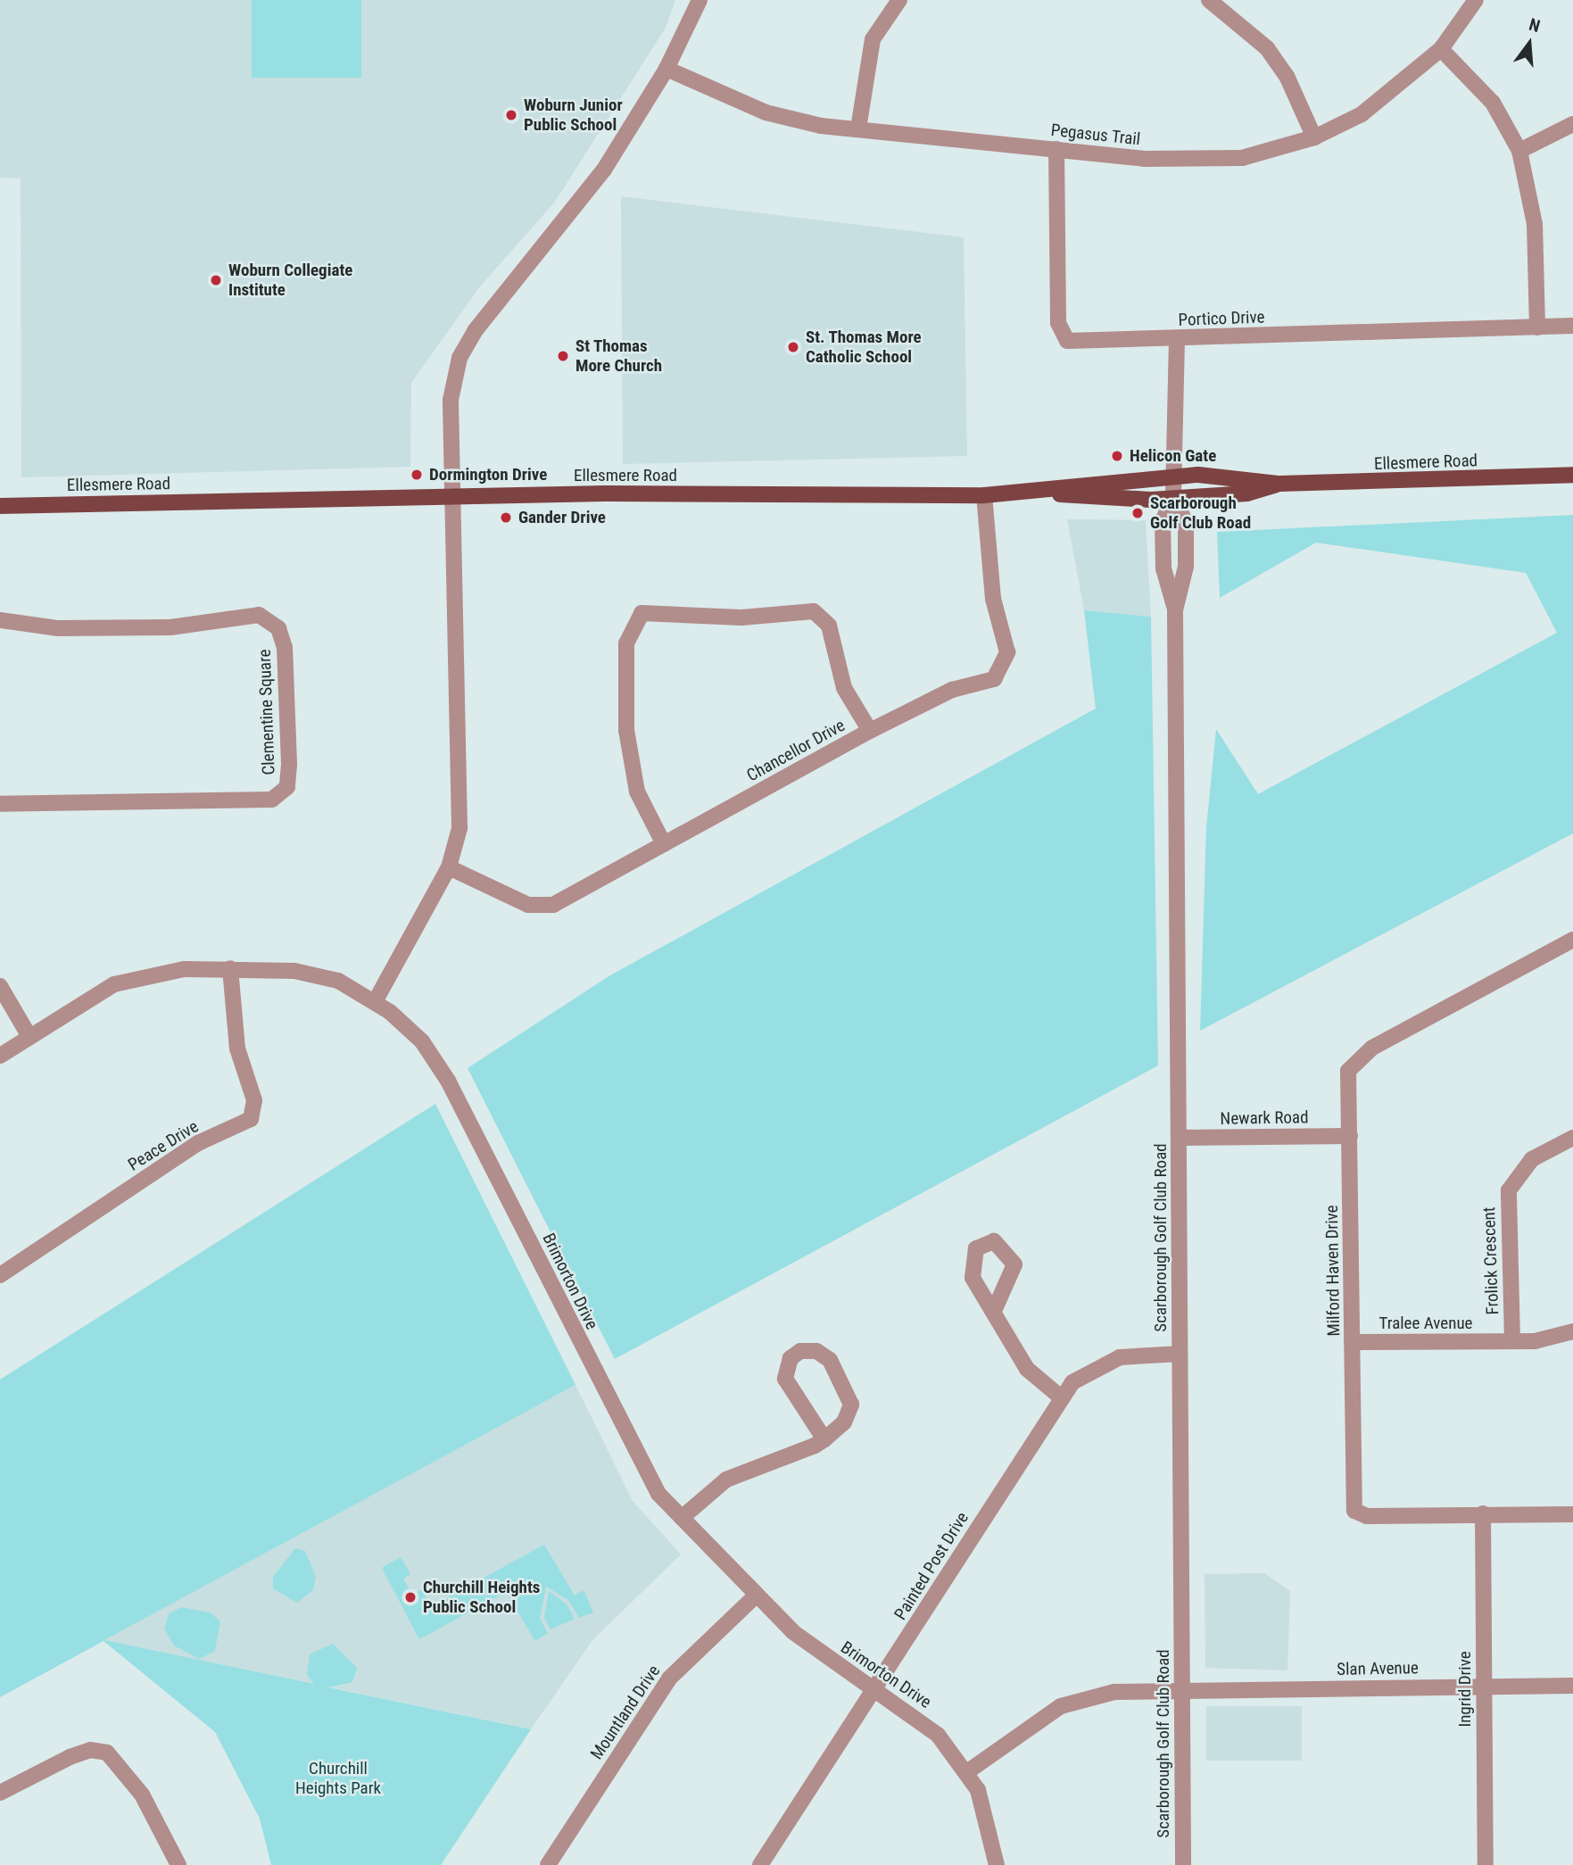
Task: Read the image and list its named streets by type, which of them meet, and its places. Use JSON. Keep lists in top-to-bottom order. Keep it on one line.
{"streets":{"main road":["Ellesmere Road"],"street":["Pegasus Trail","Portico Drive","Clementine Square","Chancellor Drive","Newark Road","Peace Drive","Scarborough Golf Club Road","Frolick Crescent","Milford Haven Drive","Brimorton Drive","Tralee Avenue","Painted Post Drive","Slan Avenue","Ingrid Drive","Mountland Drive"]},"crossings":[["Pegasus Trail","Portico Drive"],["Ellesmere Road","Chancellor Drive"],["Ellesmere Road","Scarborough Golf Club Road"],["Newark Road","Scarborough Golf Club Road"],["Newark Road","Milford Haven Drive"],["Peace Drive","Brimorton Drive"],["Scarborough Golf Club Road","Painted Post Drive"],["Scarborough Golf Club Road","Slan Avenue"],["Frolick Crescent","Tralee Avenue"],["Milford Haven Drive","Tralee Avenue"],["Milford Haven Drive","Ingrid Drive"],["Brimorton Drive","Painted Post Drive"],["Brimorton Drive","Slan Avenue"],["Brimorton Drive","Mountland Drive"],["Slan Avenue","Ingrid Drive"]],"parks":["Churchill Heights Park"],"places":["Woburn Junior Public School","Woburn Collegiate Institute","St. Thomas More Catholic School","St Thomas More Church","Helicon Gate","Dormington Drive","Scarborough Golf Club Road","Gander Drive","Churchill Heights Public School"],"north":"top"}
